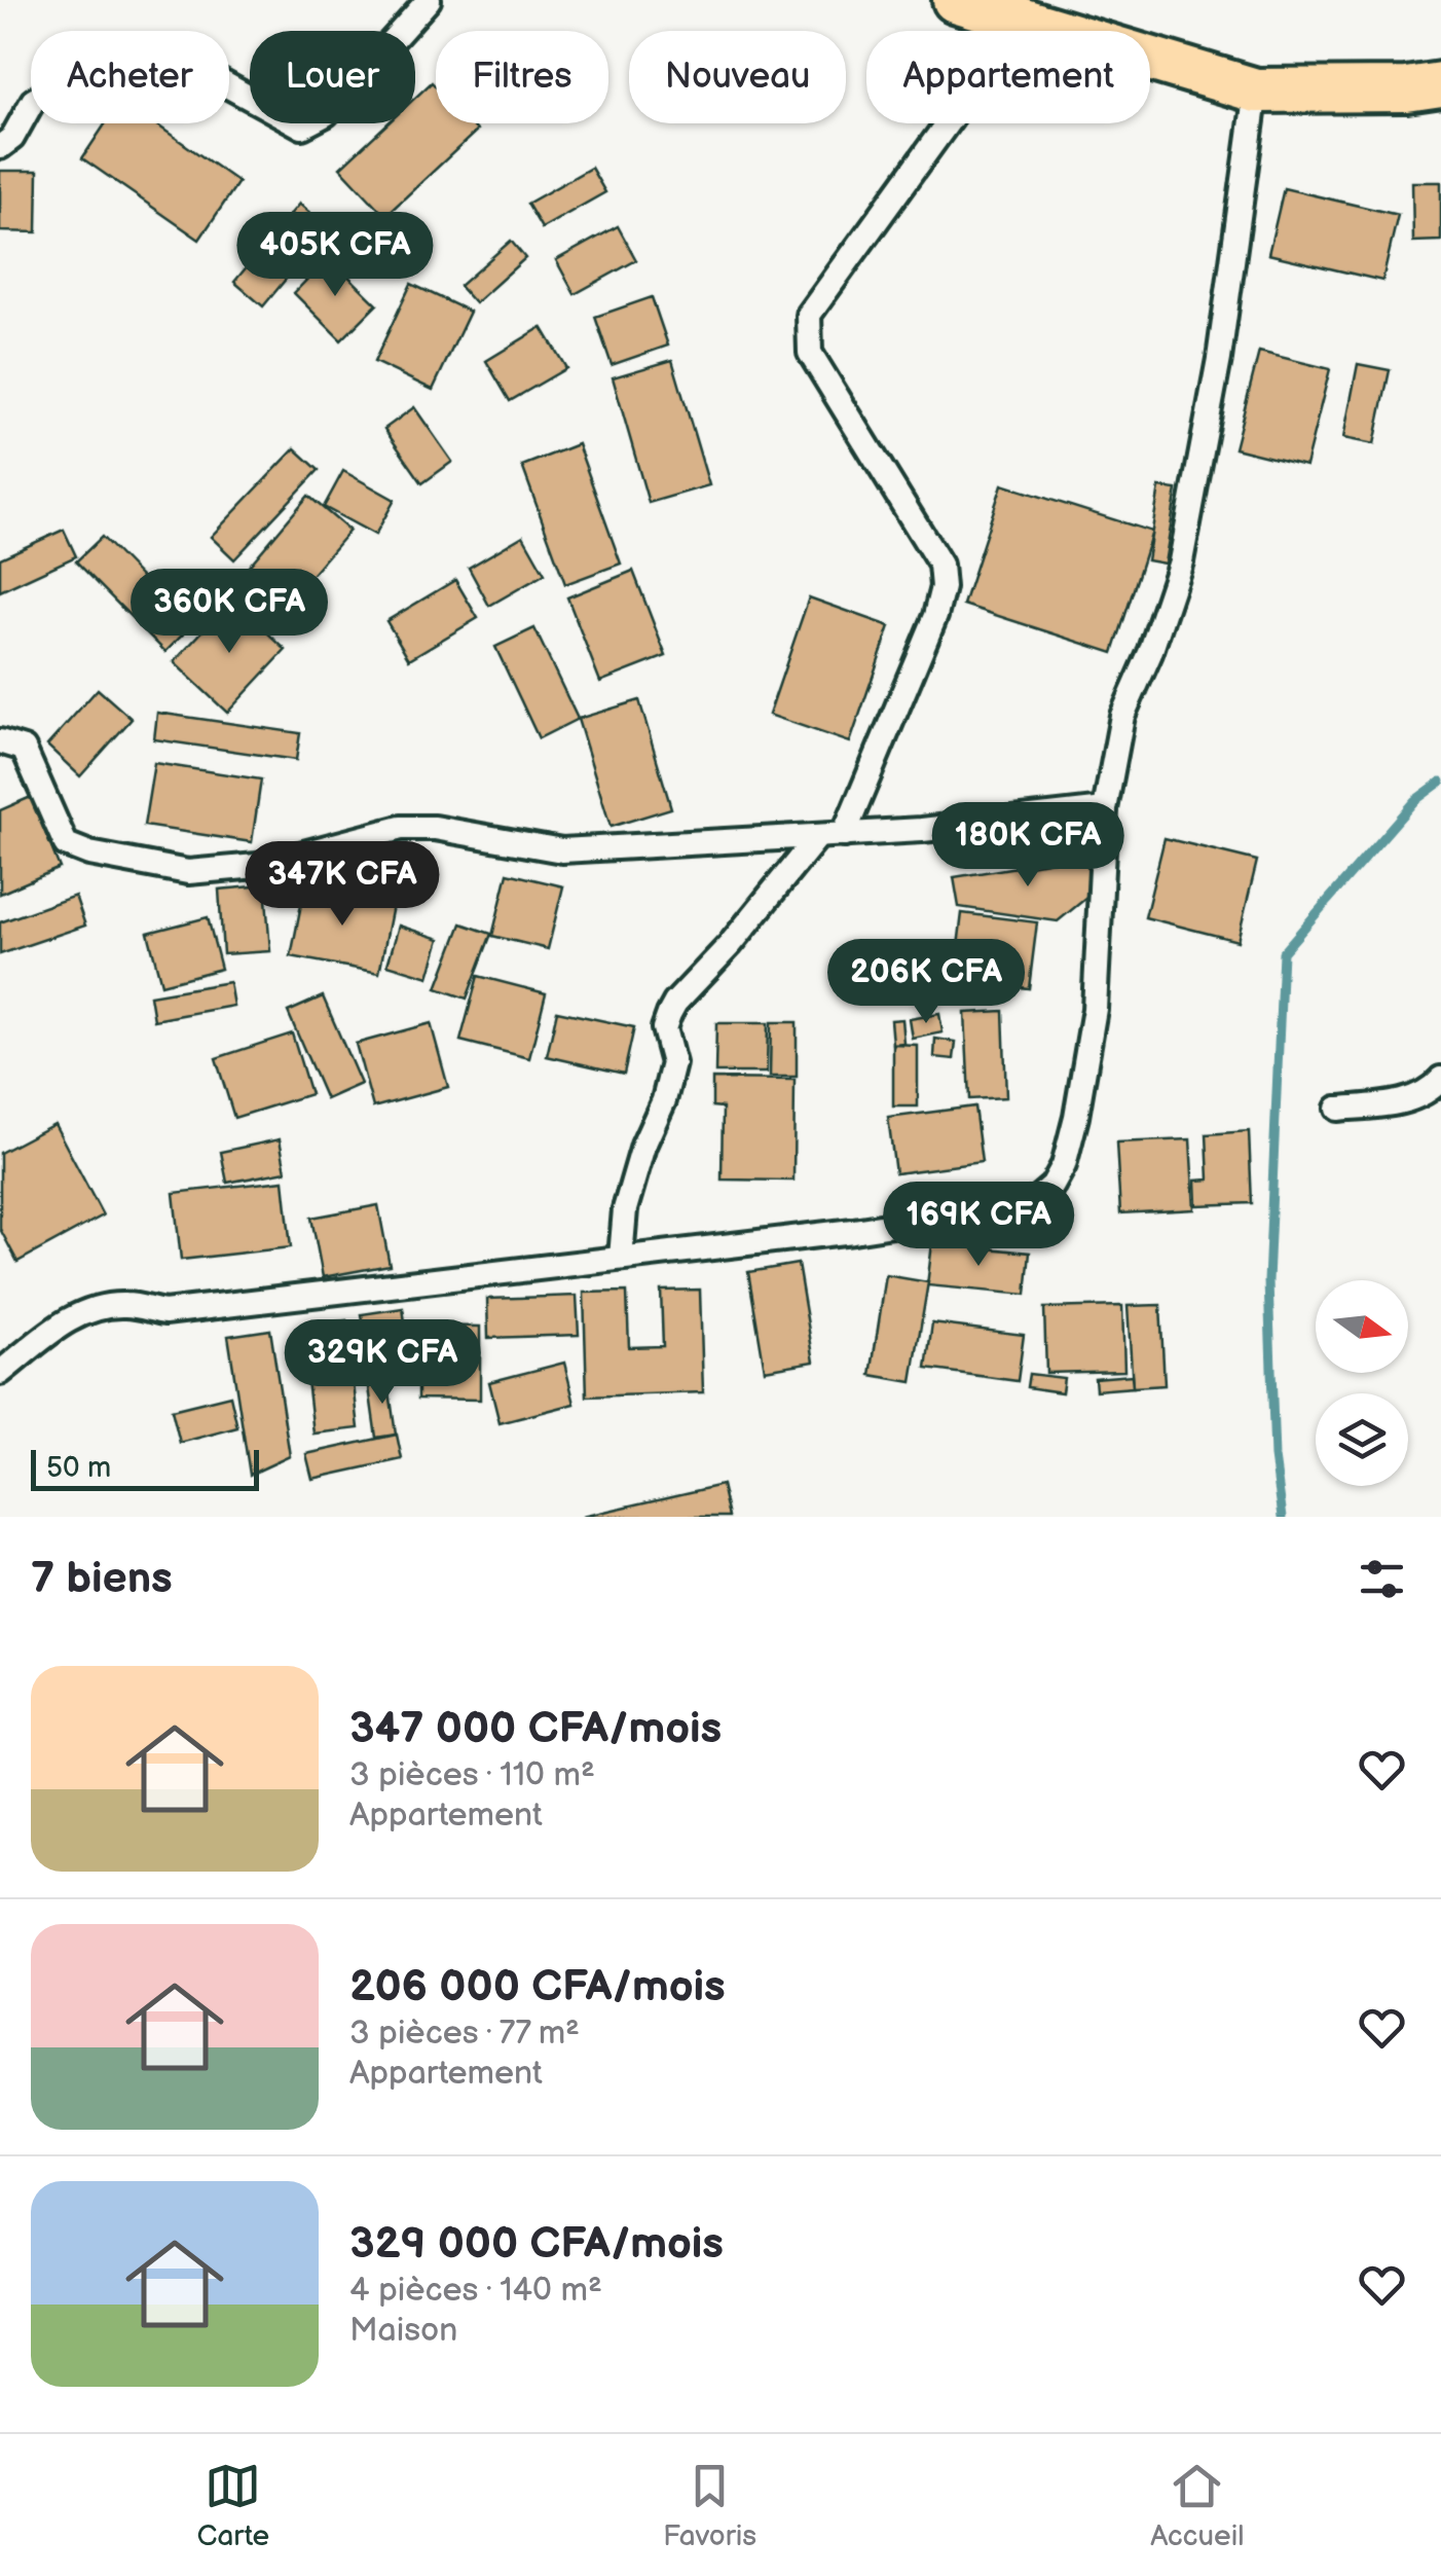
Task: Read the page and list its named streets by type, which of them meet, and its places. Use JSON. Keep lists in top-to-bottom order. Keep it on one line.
{"scale_bar":"50 m","north":"right","page":{"chip":["Acheter","Louer","Filtres","Nouveau","Appartement"],"price":["405K CFA","360K CFA","180K CFA","347K CFA","206K CFA","169K CFA","329K CFA"],"scale":"50 m","heading":"7 biens","list":[{"name":"347 000 CFA/mois","note":"3 pièces · 110 m² · Appartement"},{"name":"206 000 CFA/mois","note":"3 pièces · 77 m² · Appartement"},{"name":"329 000 CFA/mois","note":"4 pièces · 140 m² · Maison"}],"tabs":["Carte","Favoris","Accueil"]}}
